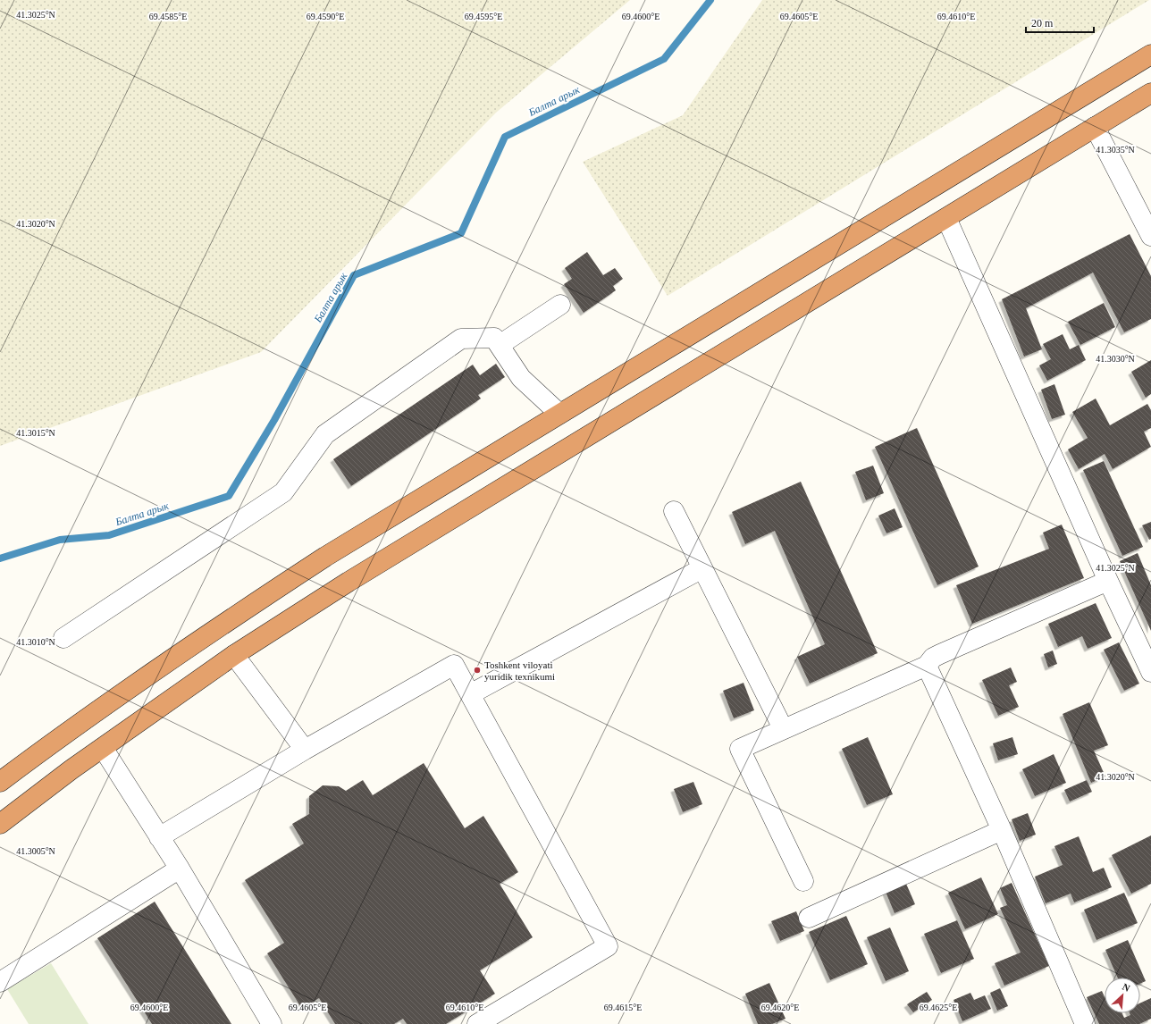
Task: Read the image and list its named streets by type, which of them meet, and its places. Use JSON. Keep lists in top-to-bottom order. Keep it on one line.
{"water":["Балта арык"],"places":["Toshkent viloyati yuridik texnikumi"],"scale_bar":"20 m","north":"top right","coordinates":["41.3025°N","69.4585°E","69.4590°E","69.4595°E","69.4600°E","69.4605°E","69.4610°E","41.3035°N","41.3020°N","41.3030°N","41.3015°N","41.3010°N","41.3005°N","69.4615°E","69.4620°E","69.4625°E"]}
